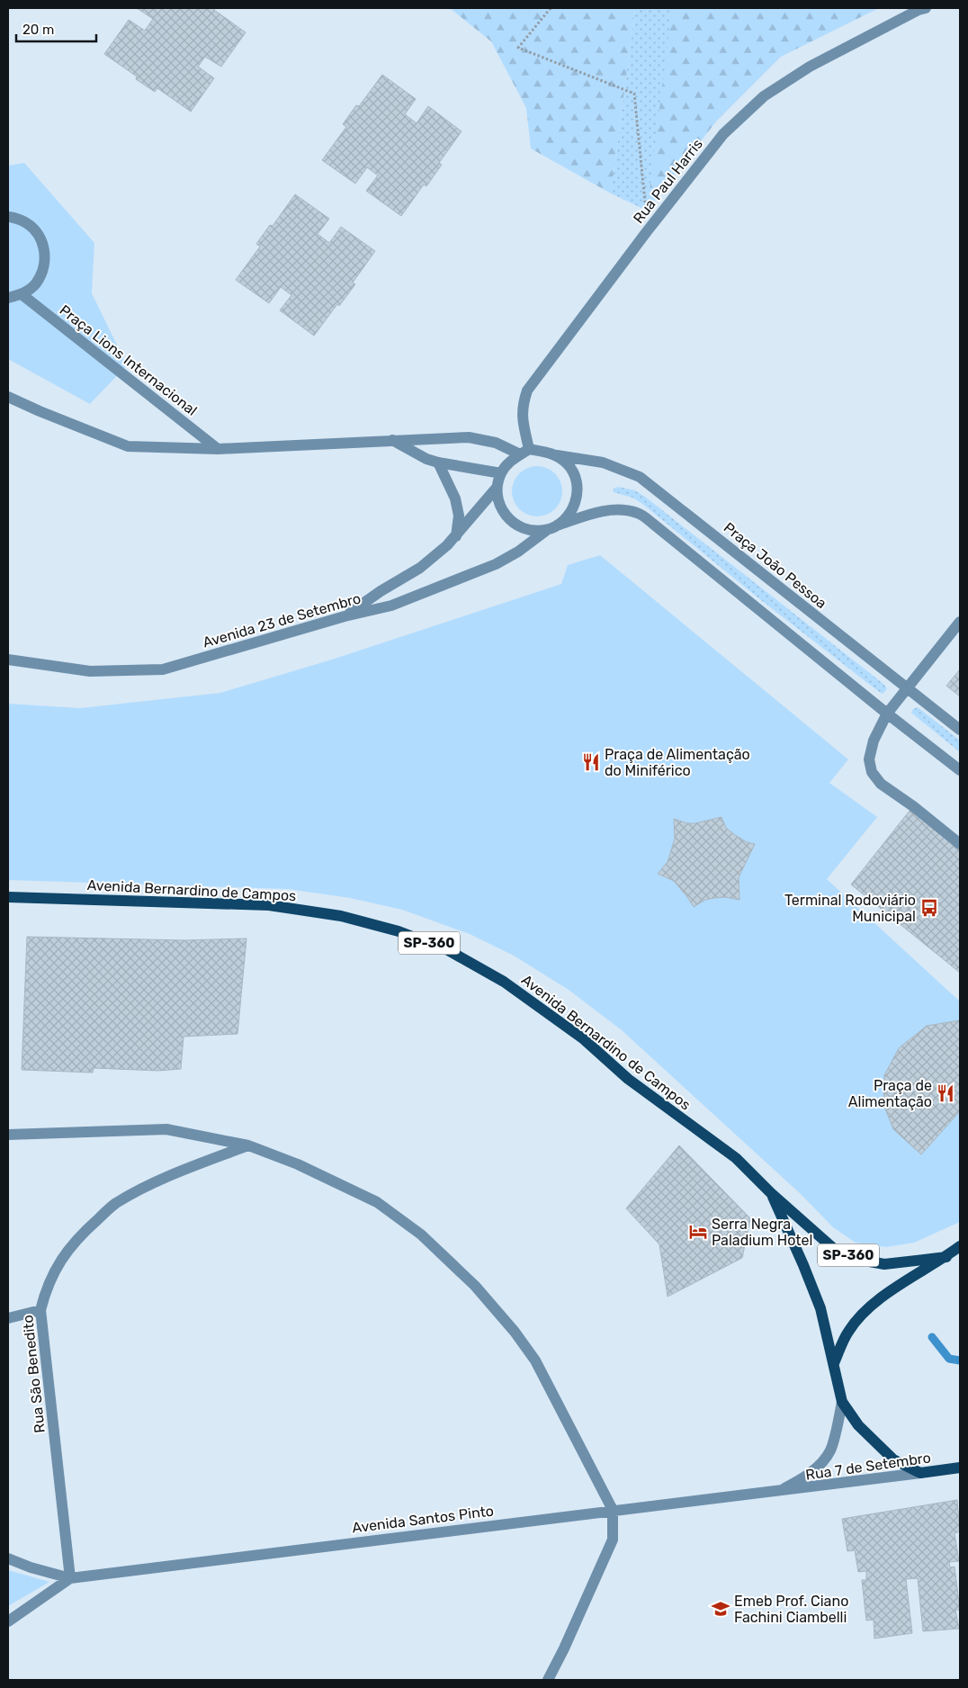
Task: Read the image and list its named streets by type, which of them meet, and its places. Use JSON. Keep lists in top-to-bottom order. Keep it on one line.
{"streets":{"main road":["Avenida Bernardino de Campos","SP-360","Rua 7 de Setembro"],"street":["Rua Paul Harris","Praça Lions Internacional","Praça João Pessoa","Avenida 23 de Setembro","Rua São Benedito","Avenida Santos Pinto"]},"crossings":[["Rua Paul Harris","Praça João Pessoa"],["Rua Paul Harris","Avenida 23 de Setembro"],["Praça João Pessoa","Avenida 23 de Setembro"],["Avenida Bernardino de Campos","SP-360"],["SP-360","Rua 7 de Setembro"],["Rua São Benedito","Avenida Santos Pinto"],["Rua 7 de Setembro","Avenida Santos Pinto"]],"places":{"restaurant":["Praça de Alimentação do Miniférico","Praça de Alimentação"],"bus stop":["Terminal Rodoviário Municipal"],"hotel":["Serra Negra Paladium Hotel"],"school or university":["Emeb Prof. Ciano Fachini Ciambelli"]},"scale_bar":"20 m"}
